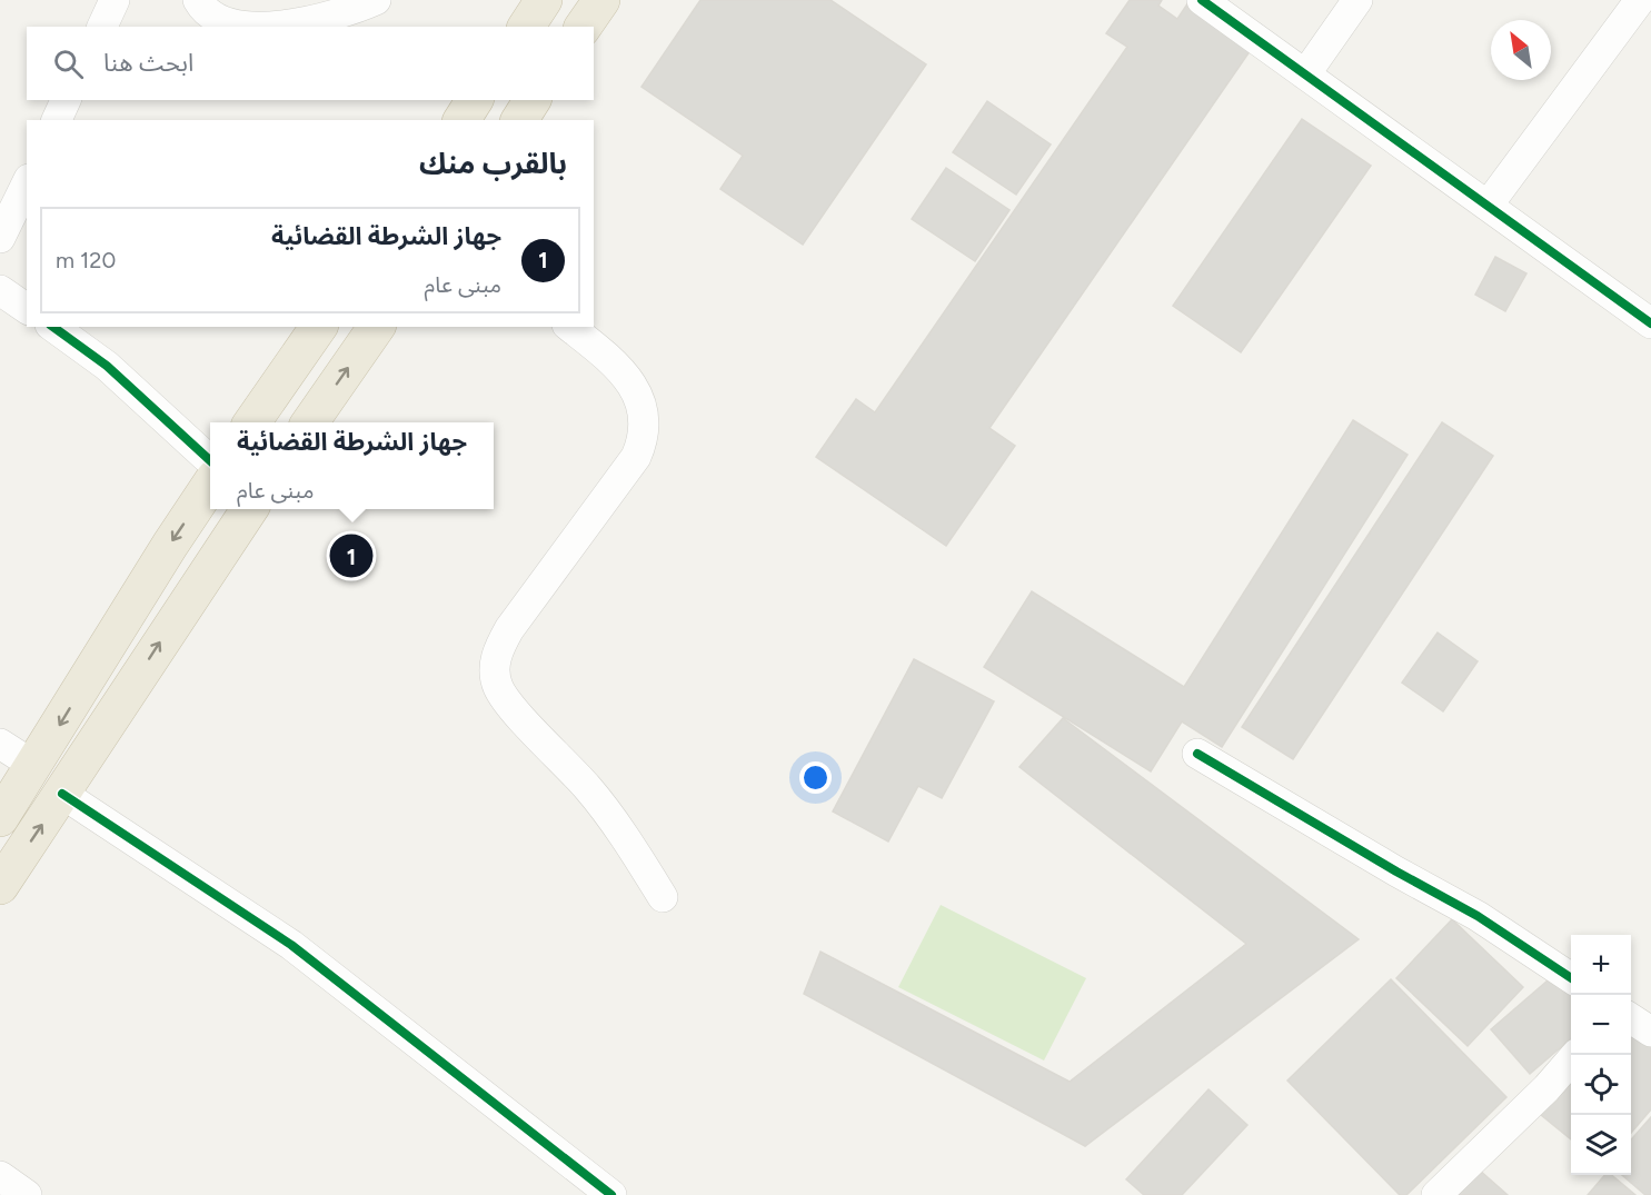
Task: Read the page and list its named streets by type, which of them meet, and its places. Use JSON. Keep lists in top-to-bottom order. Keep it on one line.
{"north":"top left","page":{"search":"ابحث هنا","heading":"بالقرب منك","list":[{"mark":"1","name":"جهاز الشرطة القضائية","note":"مبنى عام","value":"120 m"}],"popup":["جهاز الشرطة القضائية","مبنى عام"],"pins":"1","map_buttons":["+","−"]}}
